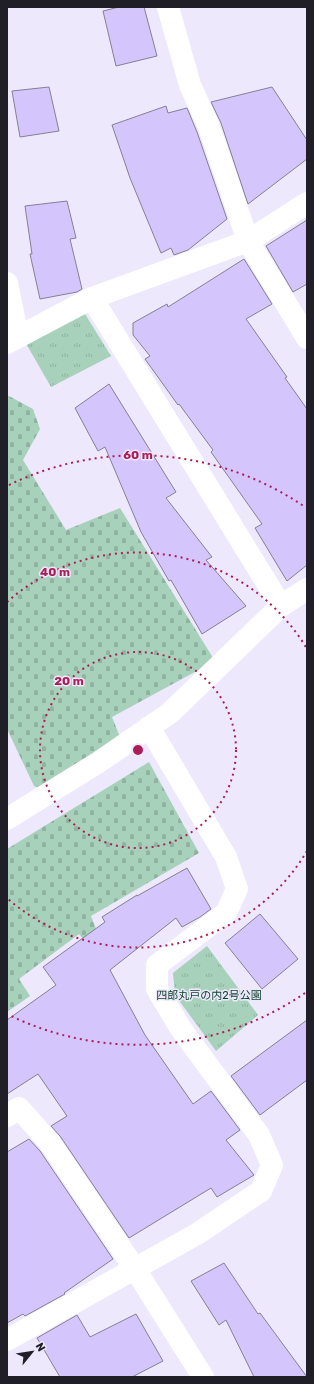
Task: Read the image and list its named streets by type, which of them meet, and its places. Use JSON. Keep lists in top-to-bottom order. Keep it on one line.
{"parks":["四郎丸戸の内2号公園"],"north":"top right","rings":["60 m","40 m","20 m"]}
